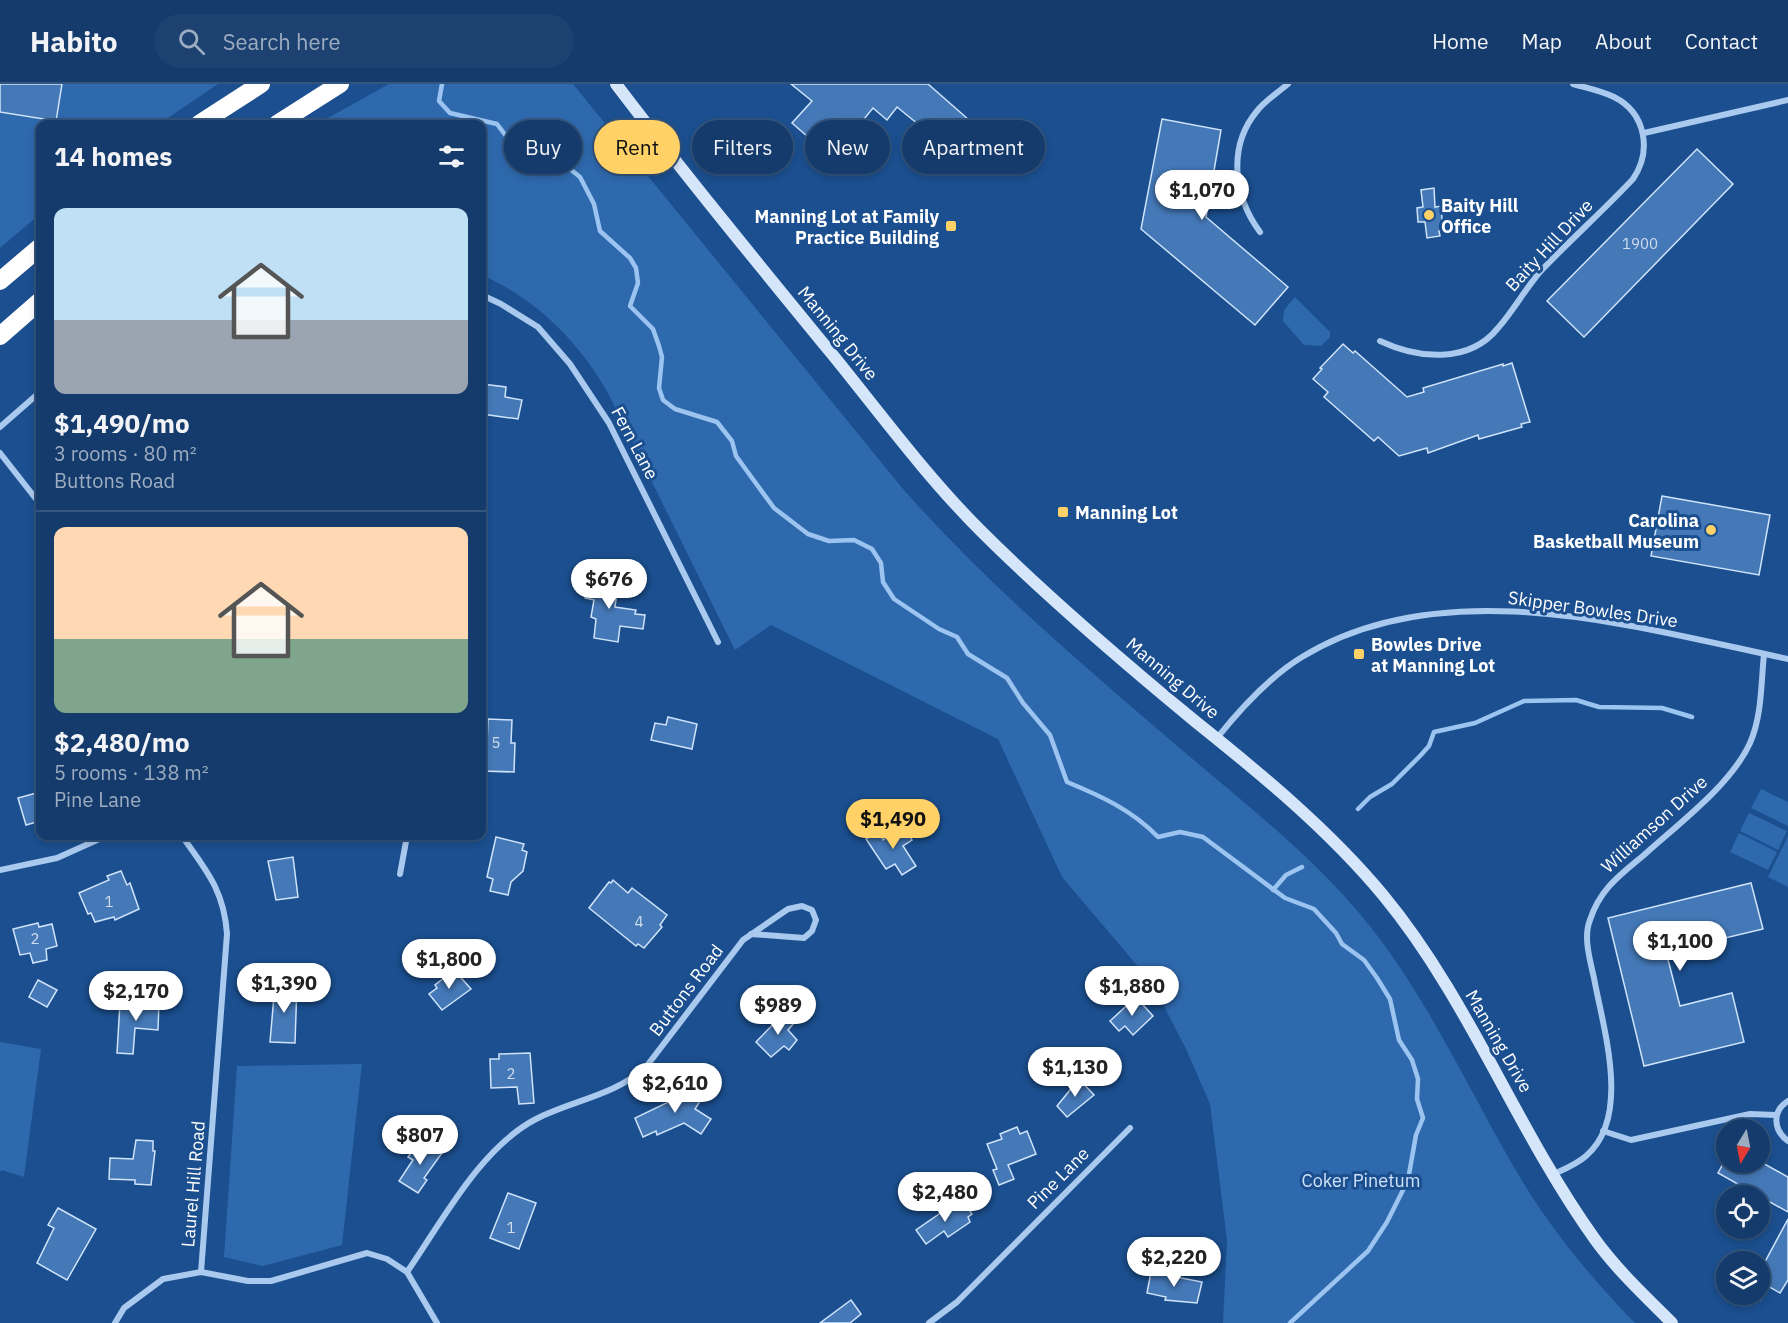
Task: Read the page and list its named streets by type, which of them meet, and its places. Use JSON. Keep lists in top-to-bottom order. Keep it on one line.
{"streets":{"street":["Baity Hill Drive","Manning Drive","Fern Lane","Skipper Bowles Drive","Williamson Drive","Buttons Road","Pine Lane","Laurel Hill Road"]},"crossings":[["Manning Drive","Skipper Bowles Drive"],["Manning Drive","Williamson Drive"],["Skipper Bowles Drive","Williamson Drive"],["Buttons Road","Laurel Hill Road"]],"parks":["Coker Pinetum"],"places":{"other":["Baity Hill Office","Carolina Basketball Museum"],"transit":["Manning Lot at Family Practice Building","Manning Lot","Bowles Drive at Manning Lot"]},"house_numbers":["1900","5","1","4","2","2","1"],"north":"bottom","page":{"header":"Habito","search":"Search here","nav":["Home","Map","About","Contact"],"chip":["Buy","Rent","Filters","New","Apartment"],"heading":"14 homes","price":["$1,070","$676","$1,490","$1,100","$1,800","$1,390","$1,880","$2,170","$989","$1,130","$2,610","$807","$2,480","$2,220"],"list":[{"name":"$1,490/mo","note":"3 rooms · 80 m² · Buttons Road"},{"name":"$2,480/mo","note":"5 rooms · 138 m² · Pine Lane"}]}}
